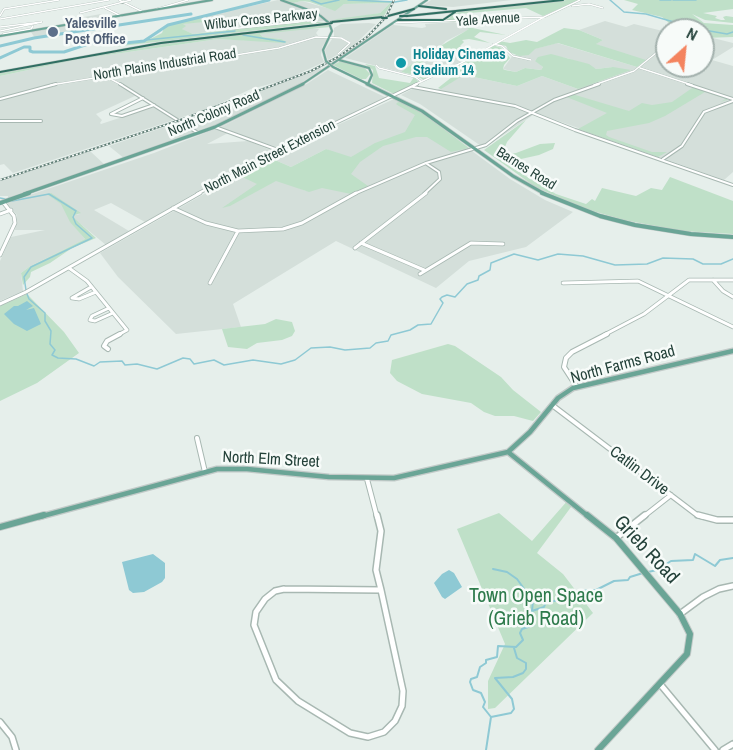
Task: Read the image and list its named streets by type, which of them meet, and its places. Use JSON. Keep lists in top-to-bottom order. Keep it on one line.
{"streets":{"highway":["Wilbur Cross Parkway"],"main road":["North Colony Road","Barnes Road","North Farms Road","North Elm Street","Grieb Road"],"street":["Yale Avenue","North Plains Industrial Road","North Main Street Extension","Catlin Drive"]},"crossings":[["Wilbur Cross Parkway","North Colony Road"],["Yale Avenue","North Colony Road"],["Yale Avenue","North Main Street Extension"],["North Plains Industrial Road","Barnes Road"],["North Main Street Extension","Barnes Road"],["North Farms Road","North Elm Street"],["North Farms Road","Catlin Drive"],["North Farms Road","Grieb Road"],["North Elm Street","Grieb Road"]],"parks":["Town Open Space (Grieb Road)"],"places":["Yalesville Post Office","Holiday Cinemas Stadium 14"],"north":"top right"}
